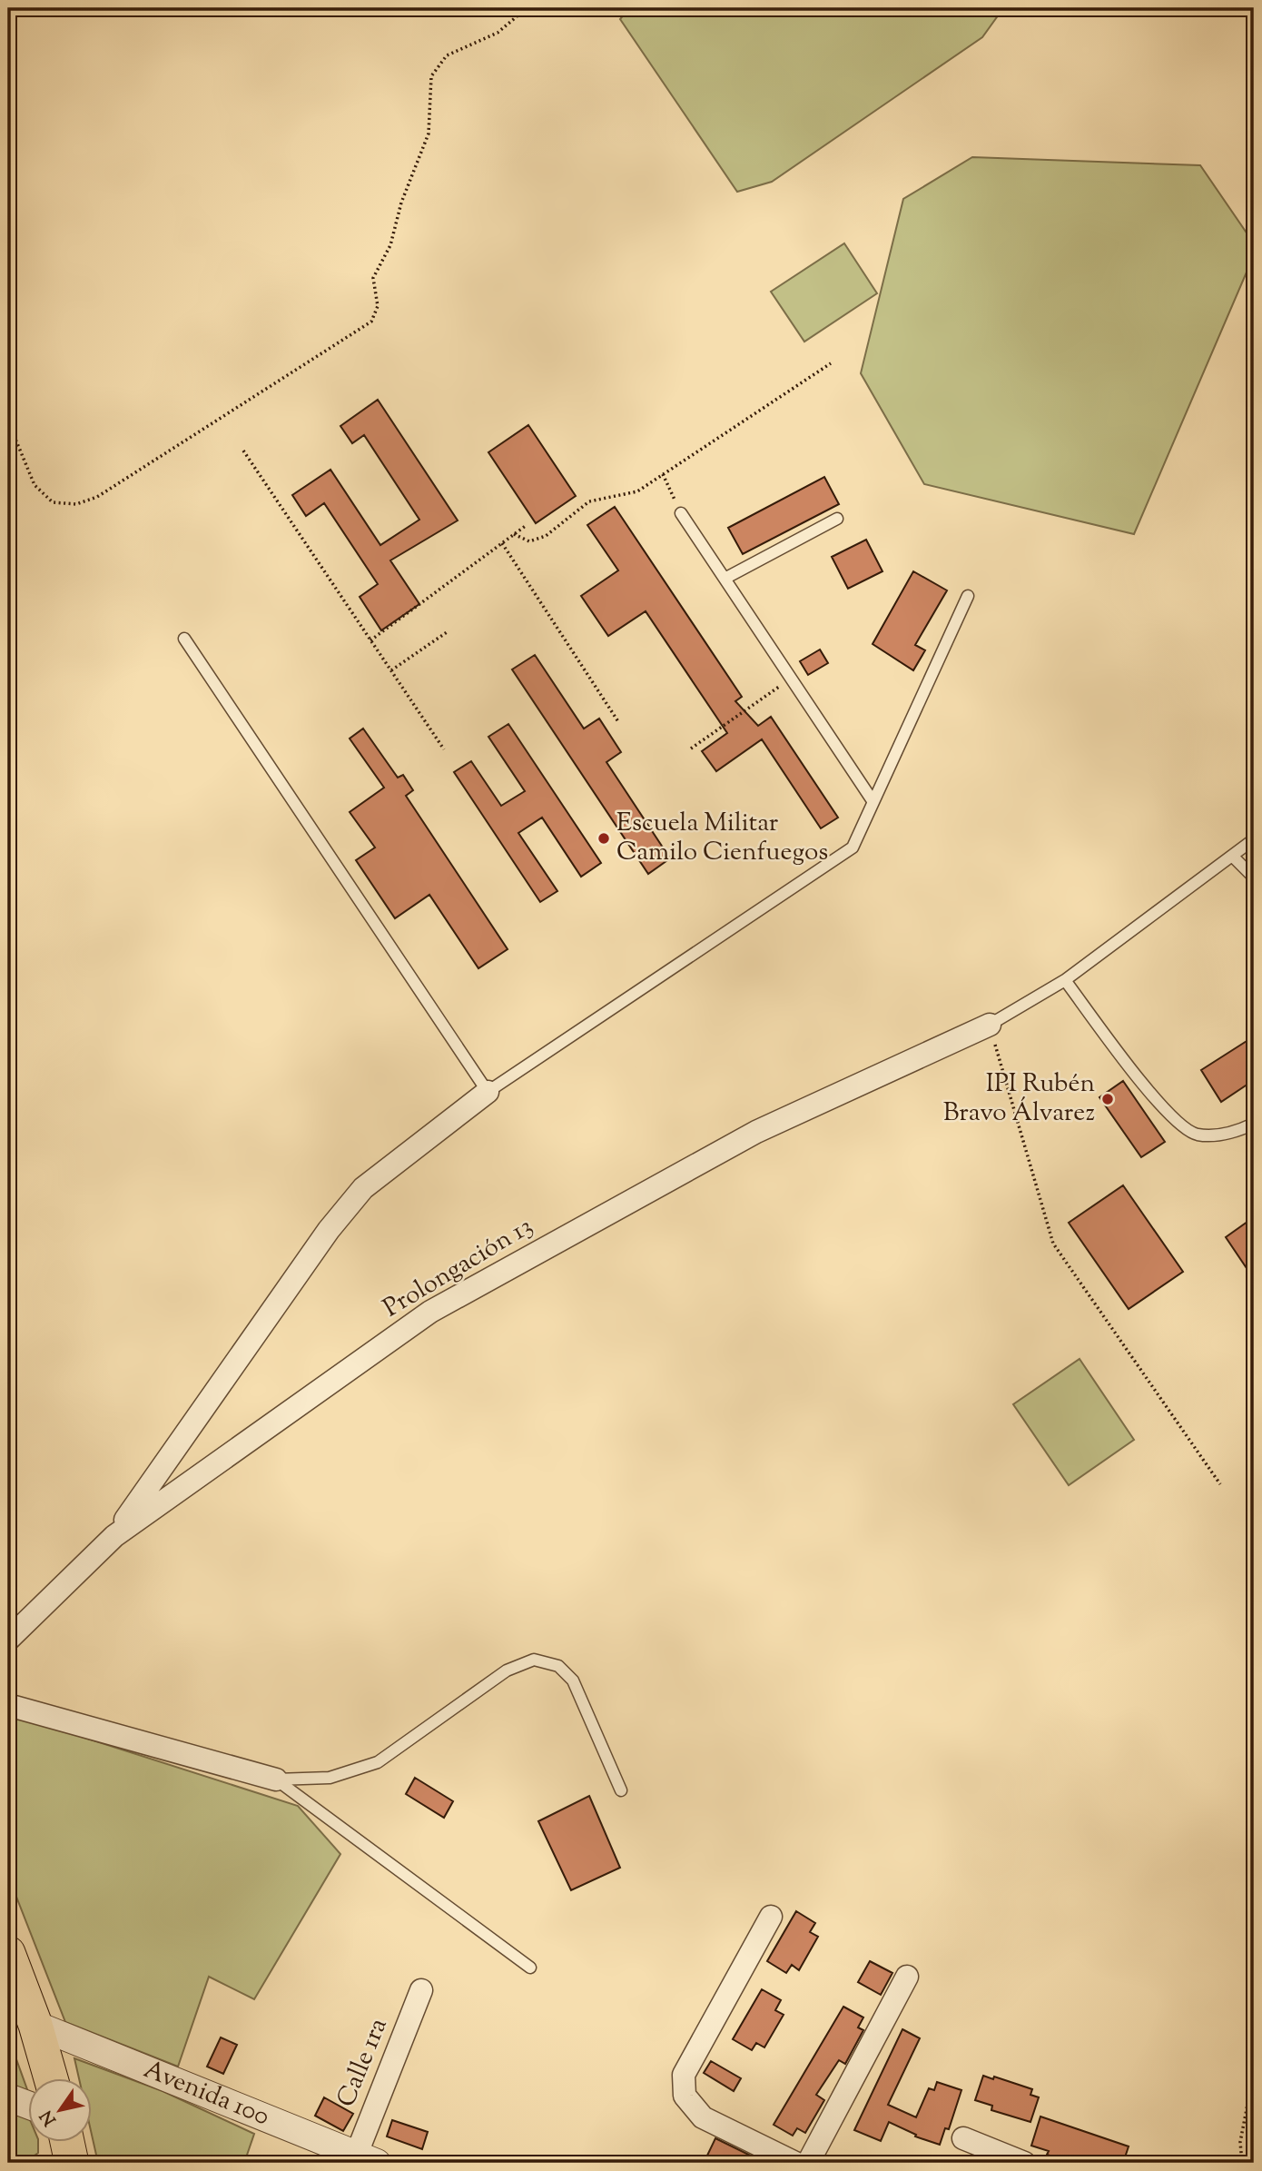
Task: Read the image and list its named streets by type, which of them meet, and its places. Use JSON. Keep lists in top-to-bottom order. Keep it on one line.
{"streets":{"street":["Prolongación 13","Calle 1ra","Avenida 100"]},"crossings":[["Calle 1ra","Avenida 100"]],"places":["Escuela Militar Camilo Cienfuegos","IPI Rubén Bravo Álvarez"],"north":"bottom left"}
